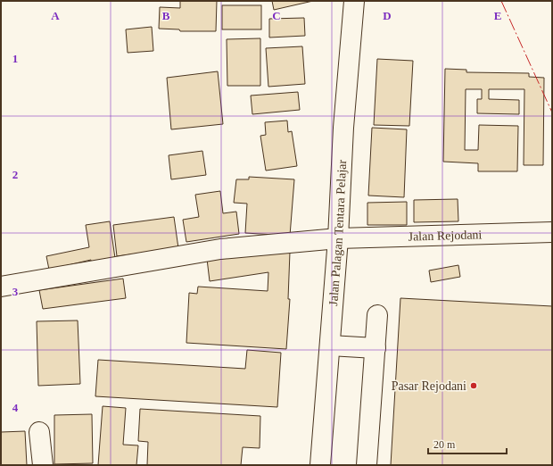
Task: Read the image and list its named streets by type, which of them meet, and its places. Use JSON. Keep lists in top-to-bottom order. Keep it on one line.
{"streets":{"main road":["Jalan Palagan Tentara Pelajar","Jalan Rejodani"]},"crossings":[["Jalan Palagan Tentara Pelajar","Jalan Rejodani"]],"places":["Pasar Rejodani"],"scale_bar":"20 m","grid":{"columns":["A","B","C","D","E"],"rows":["1","2","3","4"]}}
